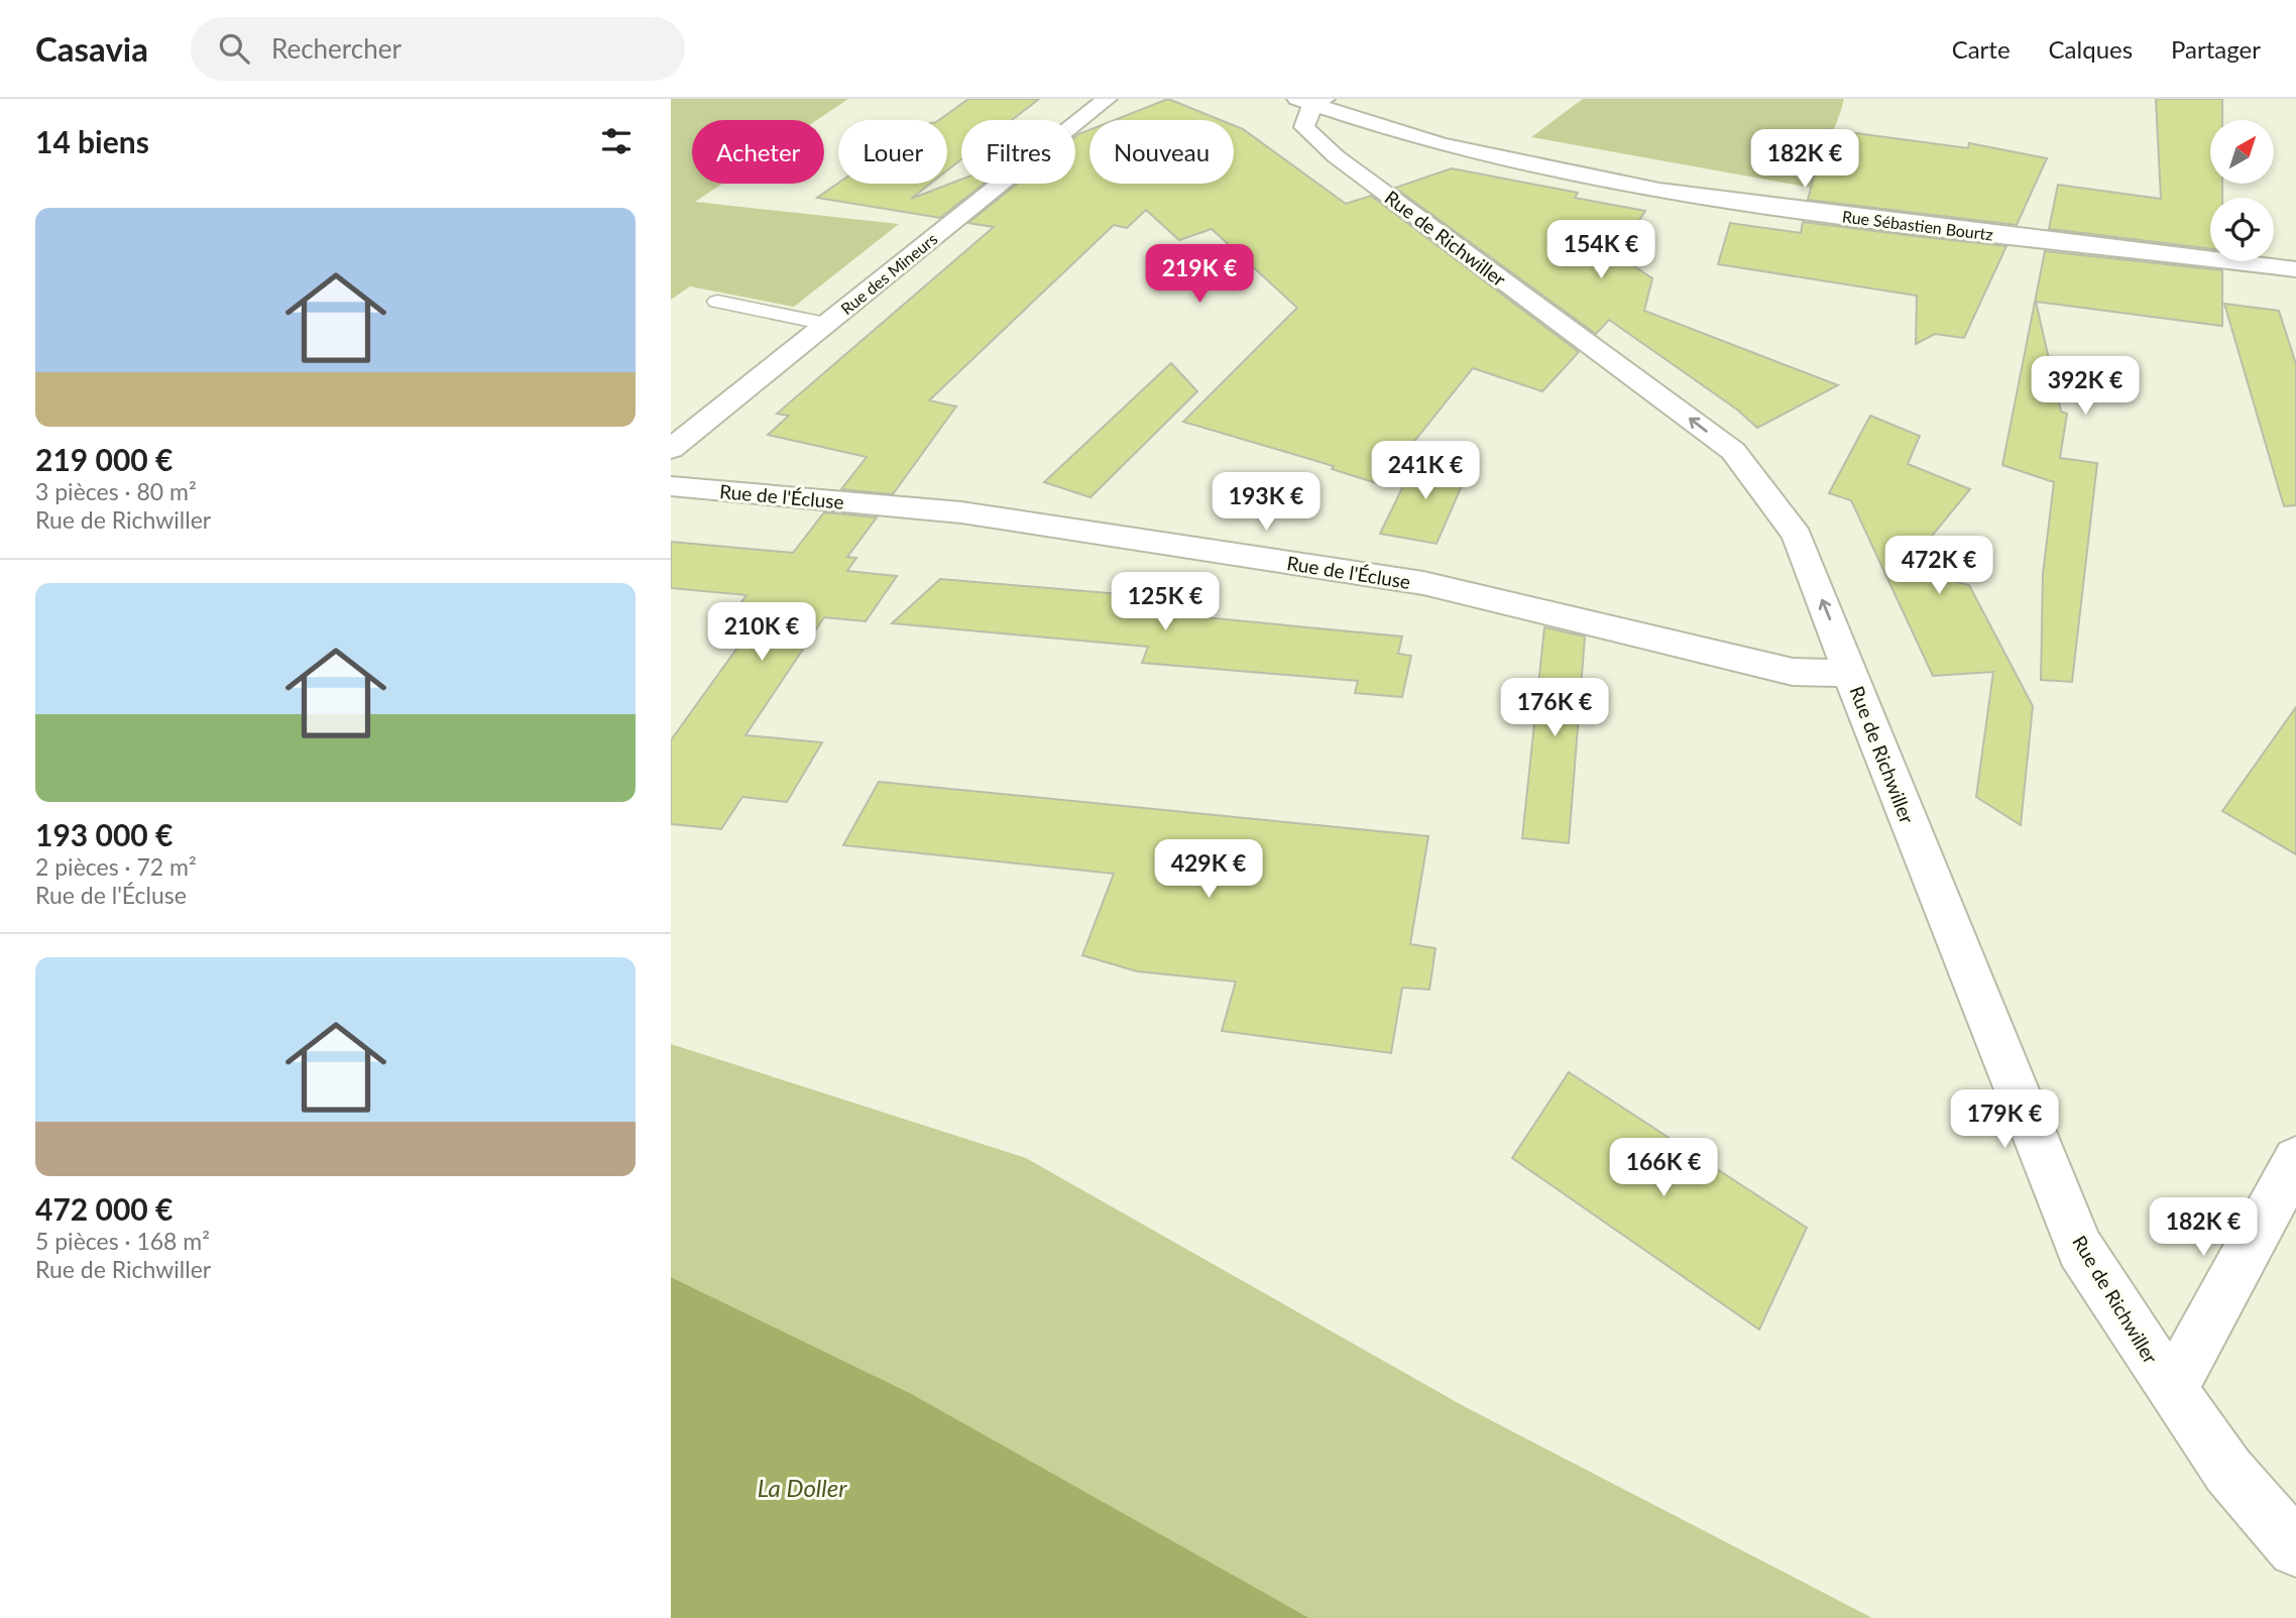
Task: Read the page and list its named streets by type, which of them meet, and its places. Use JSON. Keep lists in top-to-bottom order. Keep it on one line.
{"streets":{"street":["Rue Sébastien Bourtz","Rue de Richwiller","Rue des Mineurs","Rue de l'Écluse"]},"crossings":[["Rue Sébastien Bourtz","Rue de Richwiller"],["Rue de Richwiller","Rue de l'Écluse"]],"one_way":["Rue de Richwiller"],"water":["La Doller"],"north":"top right","page":{"header":"Casavia","search":"Rechercher","nav":["Carte","Calques","Partager"],"heading":"14 biens","chip":["Acheter","Louer","Filtres","Nouveau"],"price":["182K €","154K €","219K €","392K €","241K €","193K €","472K €","125K €","210K €","176K €","429K €","179K €","166K €","182K €"],"list":[{"name":"219 000 €","note":"3 pièces · 80 m² · Rue de Richwiller"},{"name":"193 000 €","note":"2 pièces · 72 m² · Rue de l'Écluse"},{"name":"472 000 €","note":"5 pièces · 168 m² · Rue de Richwiller"}]}}
